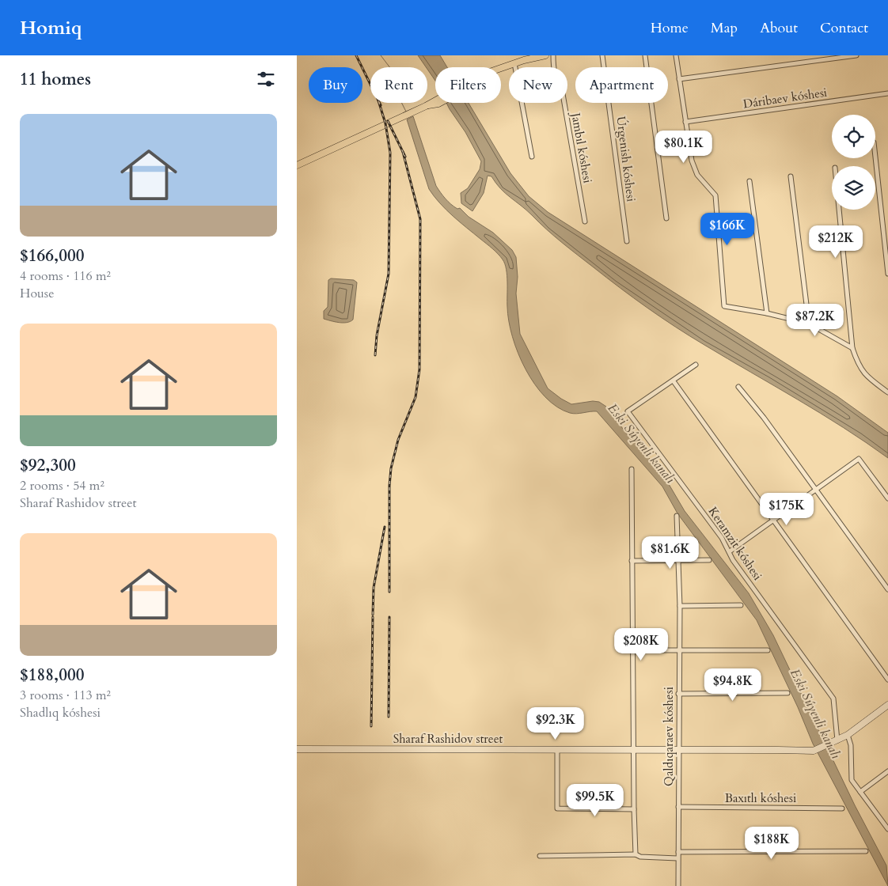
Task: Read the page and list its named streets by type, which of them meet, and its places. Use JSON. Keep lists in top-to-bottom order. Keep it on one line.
{"streets":{"street":["Dáribaev kóshesi","Jambıl kóshesi","Úrgenish kóshesi","Keramzit kóshesi","Qaldıqaraev kóshesi","Sharaf Rashidov street","Baxıtlı kóshesi"]},"crossings":[["Keramzit kóshesi","Sharaf Rashidov street"],["Qaldıqaraev kóshesi","Sharaf Rashidov street"],["Qaldıqaraev kóshesi","Baxıtlı kóshesi"]],"water":["Eski Súyenli kanalı"],"page":{"header":"Homiq","nav":["Home","Map","About","Contact"],"heading":"11 homes","chip":["Buy","Rent","Filters","New","Apartment"],"list":[{"name":"$166,000","note":"4 rooms · 116 m² · House"},{"name":"$92,300","note":"2 rooms · 54 m² · Sharaf Rashidov street"},{"name":"$188,000","note":"3 rooms · 113 m² · Shadlıq kóshesi"}],"price":["$80.1K","$166K","$212K","$87.2K","$175K","$81.6K","$208K","$94.8K","$92.3K","$99.5K","$188K"]}}
